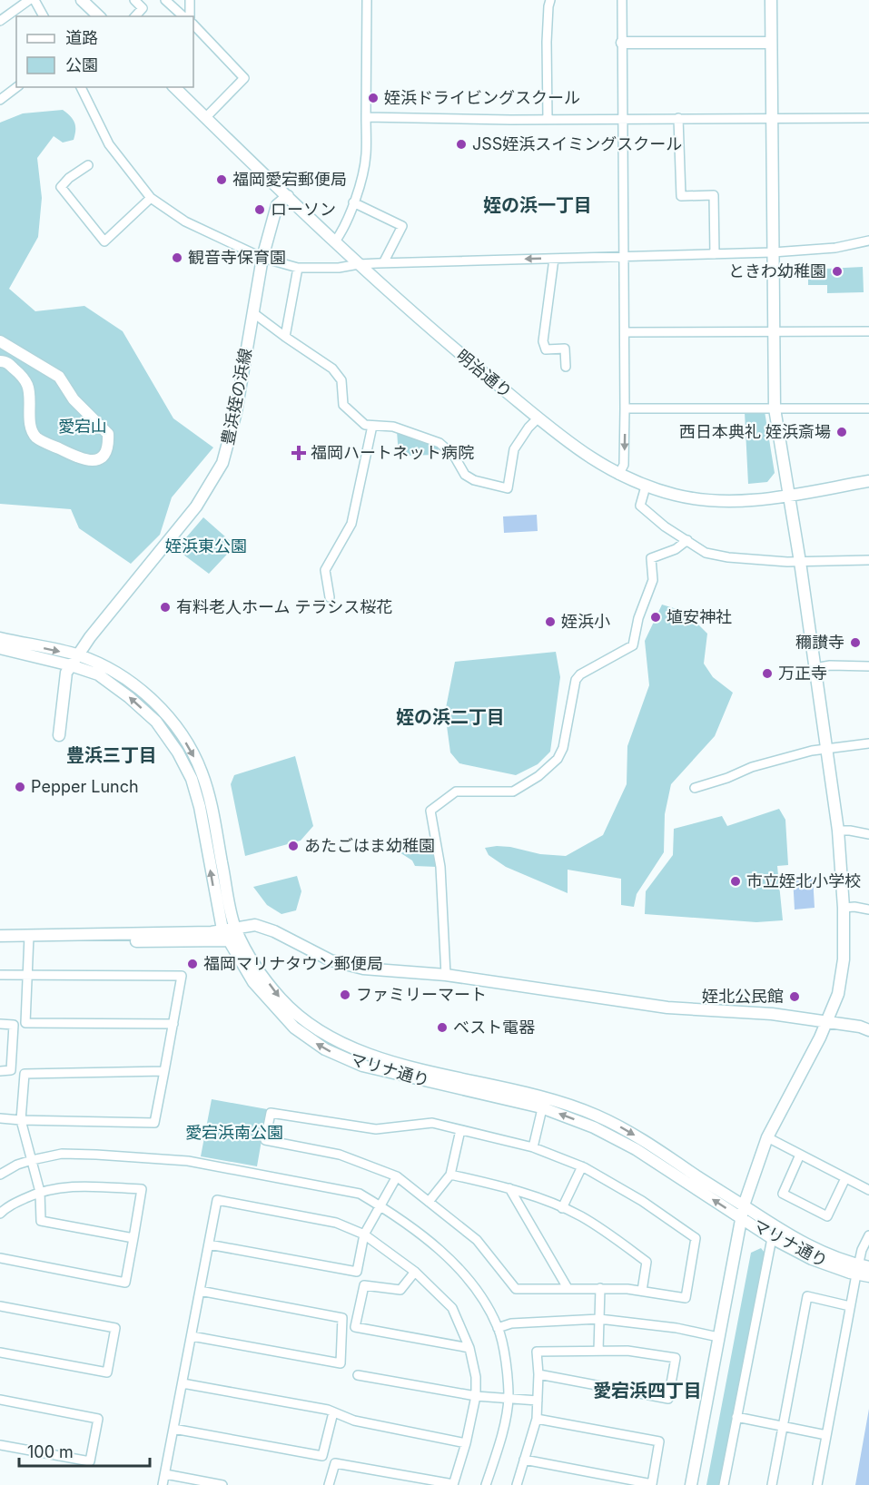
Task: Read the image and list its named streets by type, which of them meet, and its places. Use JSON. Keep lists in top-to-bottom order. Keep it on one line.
{"streets":{"street":["明治通り","豊浜姪の浜線","マリナ通り"]},"crossings":[["明治通り","豊浜姪の浜線"],["豊浜姪の浜線","マリナ通り"]],"districts":["姪の浜一丁目","姪の浜二丁目","豊浜三丁目","愛宕浜四丁目"],"parks":["愛宕山","姪浜東公園","愛宕浜南公園"],"places":{"other":["姪浜ドライビングスクール","JSS姪浜スイミングスクール","福岡愛宕郵便局","ローソン","観音寺保育園","ときわ幼稚園","西日本典礼 姪浜斎場","有料老人ホーム テラシス桜花","埴安神社","姪浜小","穪讃寺","万正寺","Pepper Lunch","あたごはま幼稚園","市立姪北小学校","福岡マリナタウン郵便局","ファミリーマート","姪北公民館","ベスト電器"],"health":["福岡ハートネット病院"]},"legend":["道路","公園"],"scale_bar":"100 m"}
